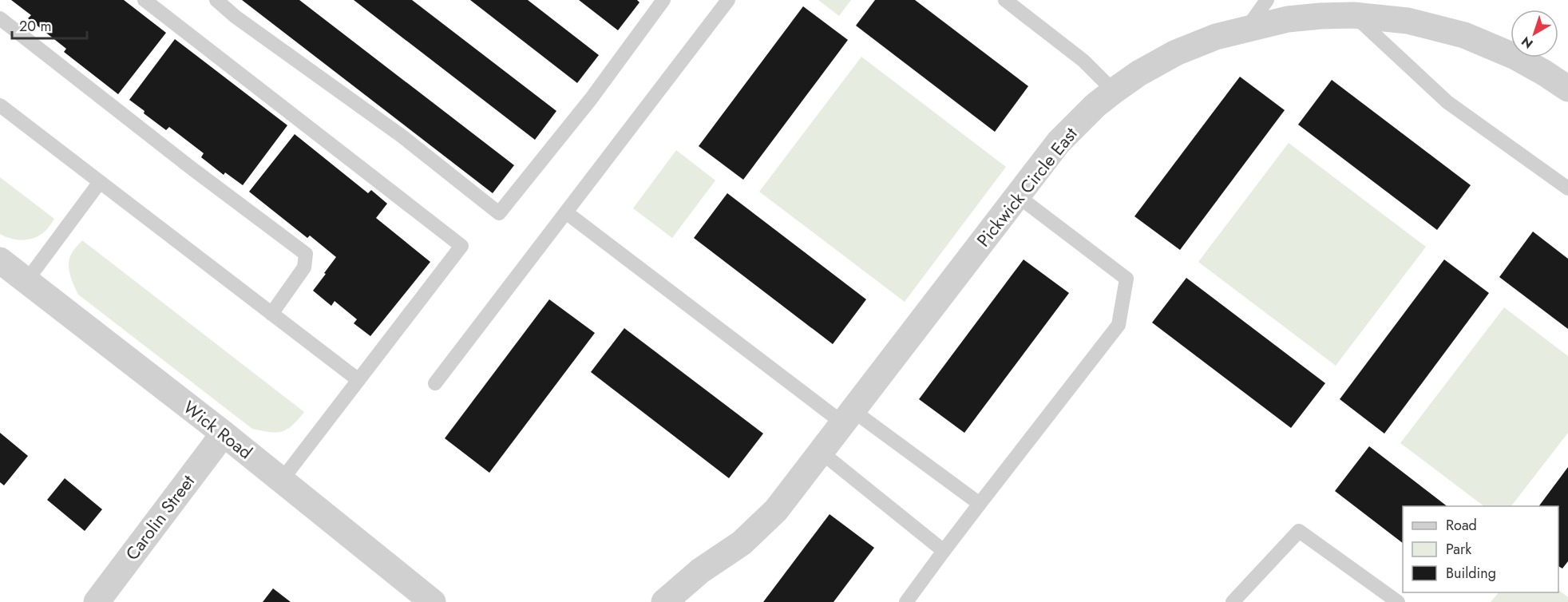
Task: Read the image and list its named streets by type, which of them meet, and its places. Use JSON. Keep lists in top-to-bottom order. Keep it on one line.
{"streets":{"street":["Pickwick Circle East","Wick Road","Carolin Street"]},"crossings":[["Wick Road","Carolin Street"]],"legend":["Road","Park","Building"],"scale_bar":"20 m","north":"bottom left"}
